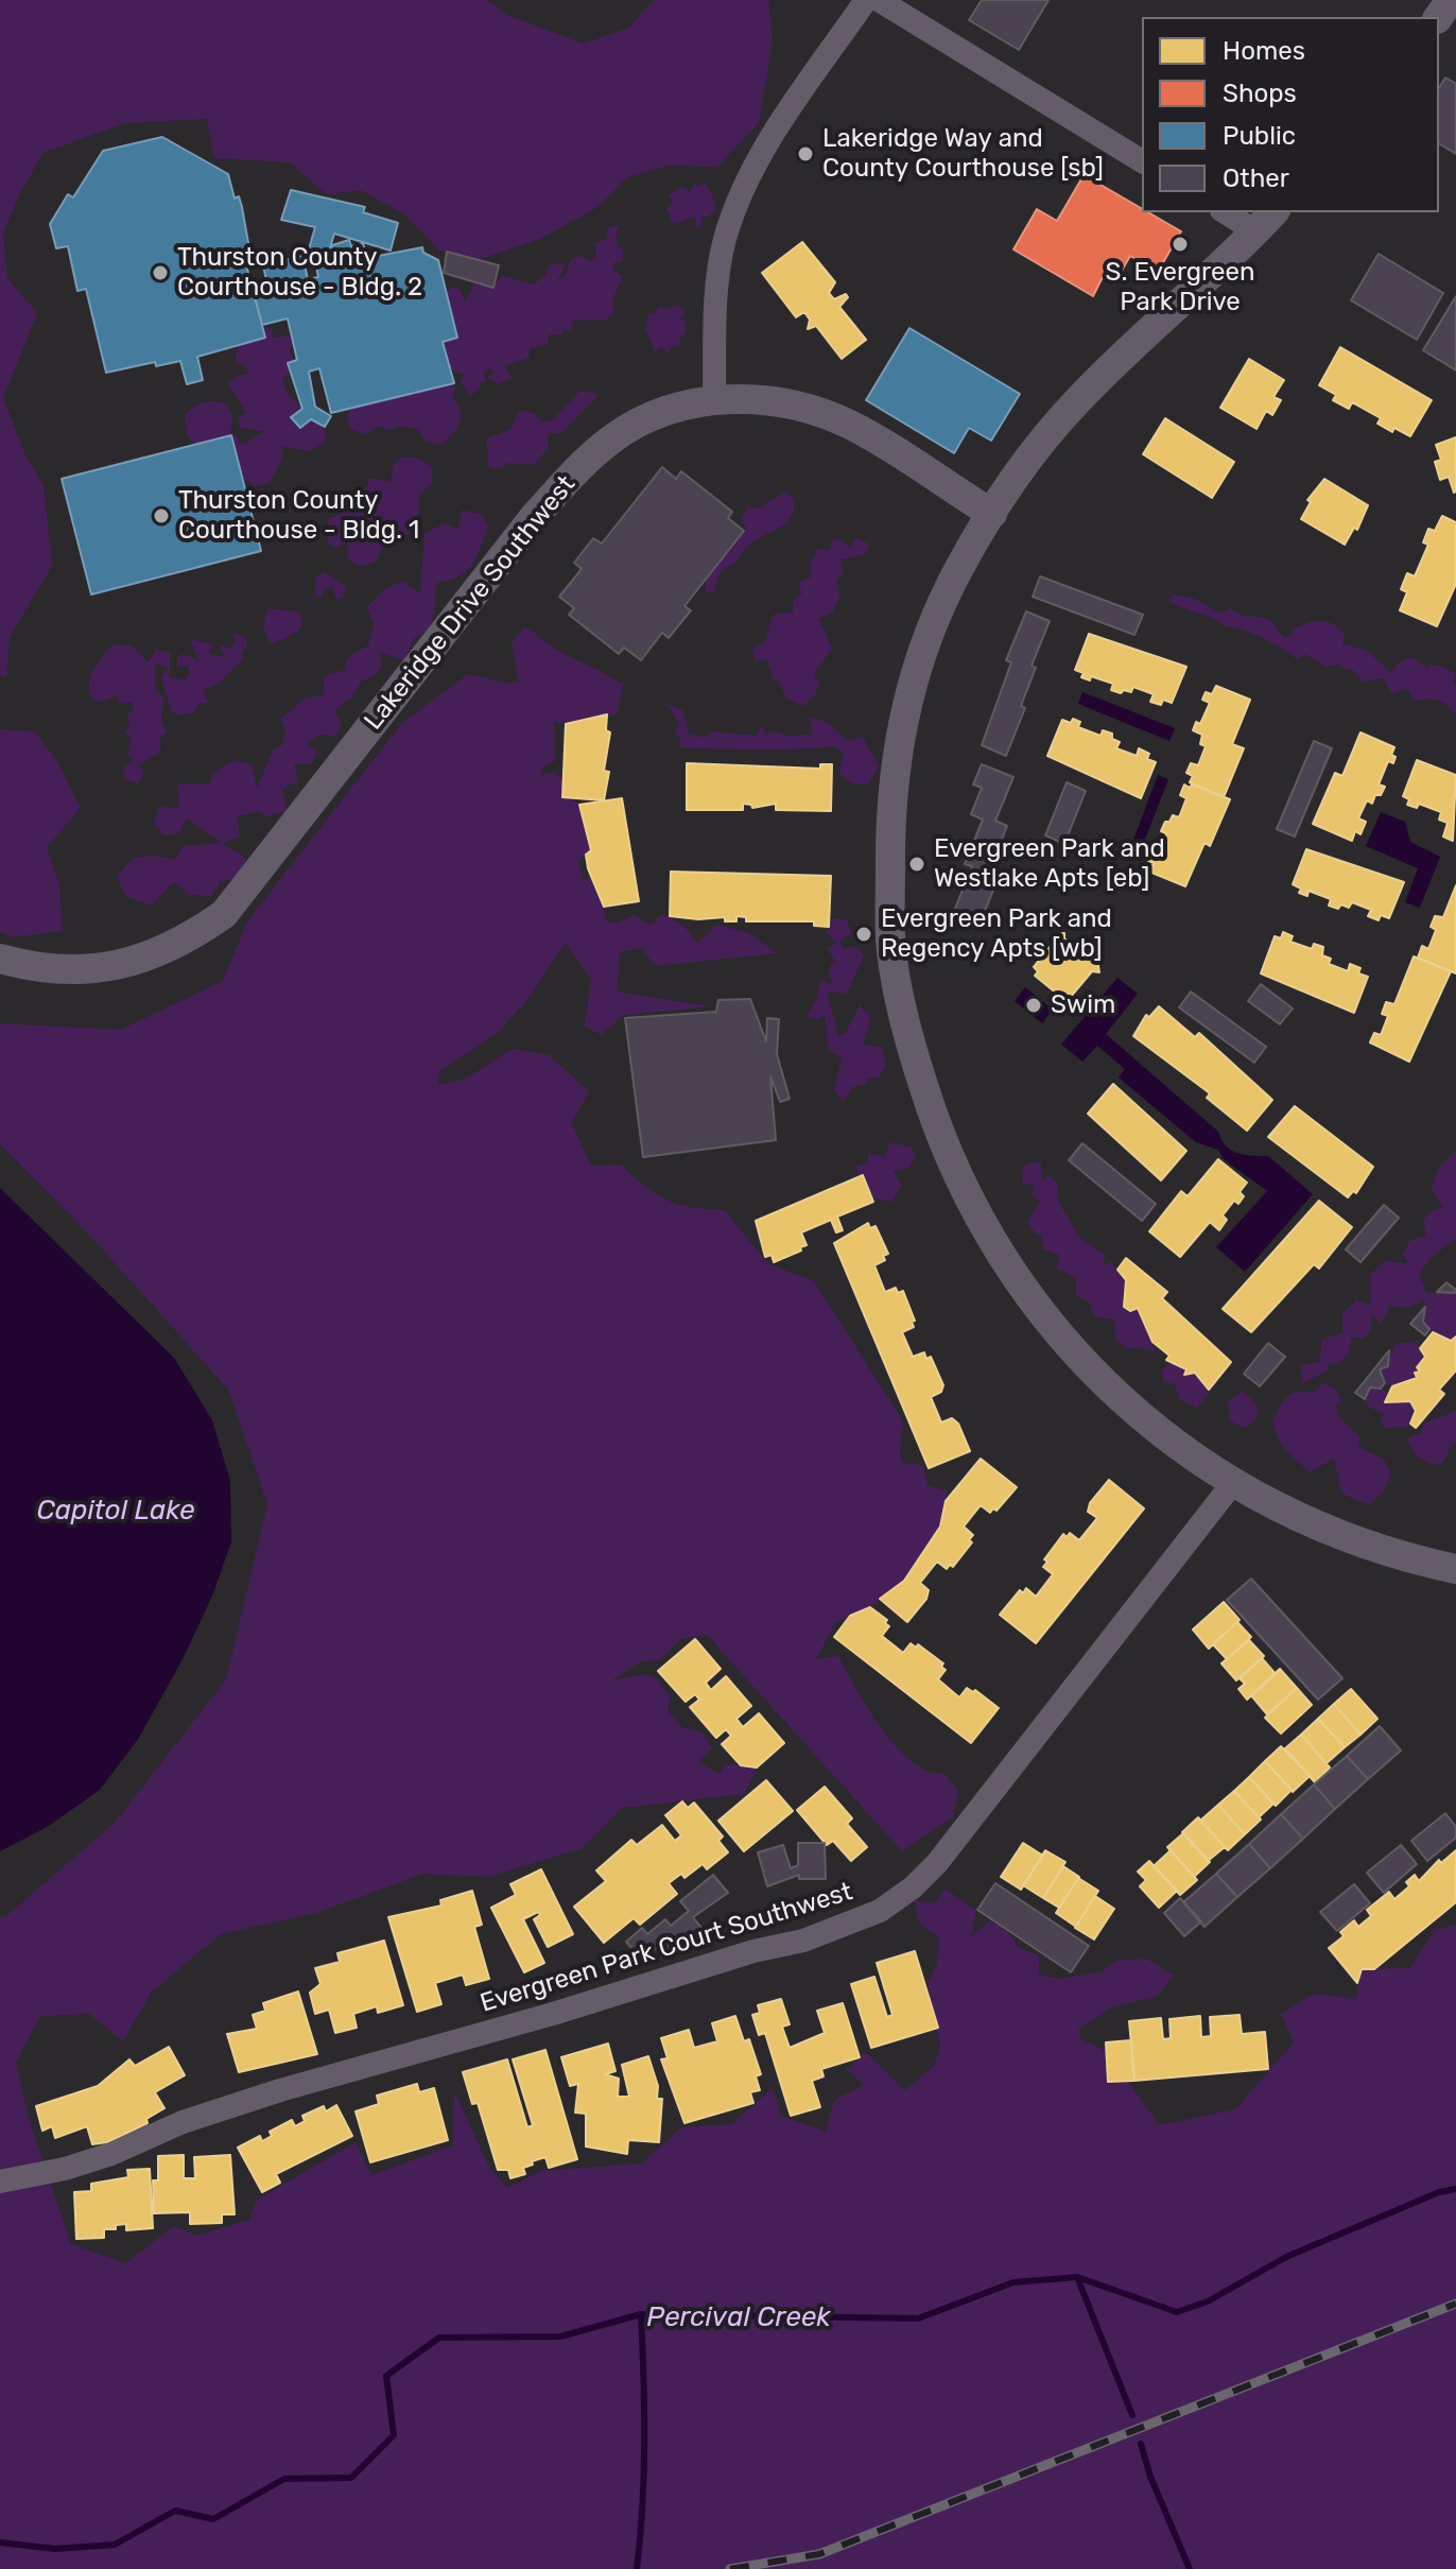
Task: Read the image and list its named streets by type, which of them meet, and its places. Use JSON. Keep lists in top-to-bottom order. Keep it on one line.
{"streets":{"street":["Lakeridge Drive Southwest","Evergreen Park Court Southwest"]},"water":["Capitol Lake","Percival Creek"],"places":["Lakeridge Way and County Courthouse [sb]","S. Evergreen Park Drive","Thurston County Courthouse - Bldg. 2","Thurston County Courthouse - Bldg. 1","Evergreen Park and Westlake Apts [eb]","Evergreen Park and Regency Apts [wb]","Swim"],"legend":["Homes","Shops","Public","Other"]}
